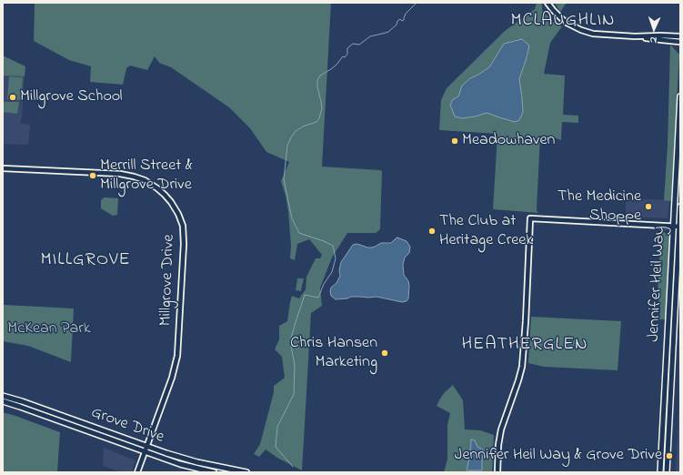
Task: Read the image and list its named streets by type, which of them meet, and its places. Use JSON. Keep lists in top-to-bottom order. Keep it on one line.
{"streets":{"main road":["Jennifer Heil Way","Grove Drive"],"street":["Millgrove Drive"]},"crossings":[["Millgrove Drive","Grove Drive"]],"districts":["MCLAUGHLIN","MILLGROVE","HEATHERGLEN"],"parks":["McKean Park"],"places":["Millgrove School","Meadowhaven","Merrill Street & Millgrove Drive","The Medicine Shoppe","The Club at Heritage Creek","Chris Hansen Marketing","Jennifer Heil Way & Grove Drive"],"north":"bottom"}
